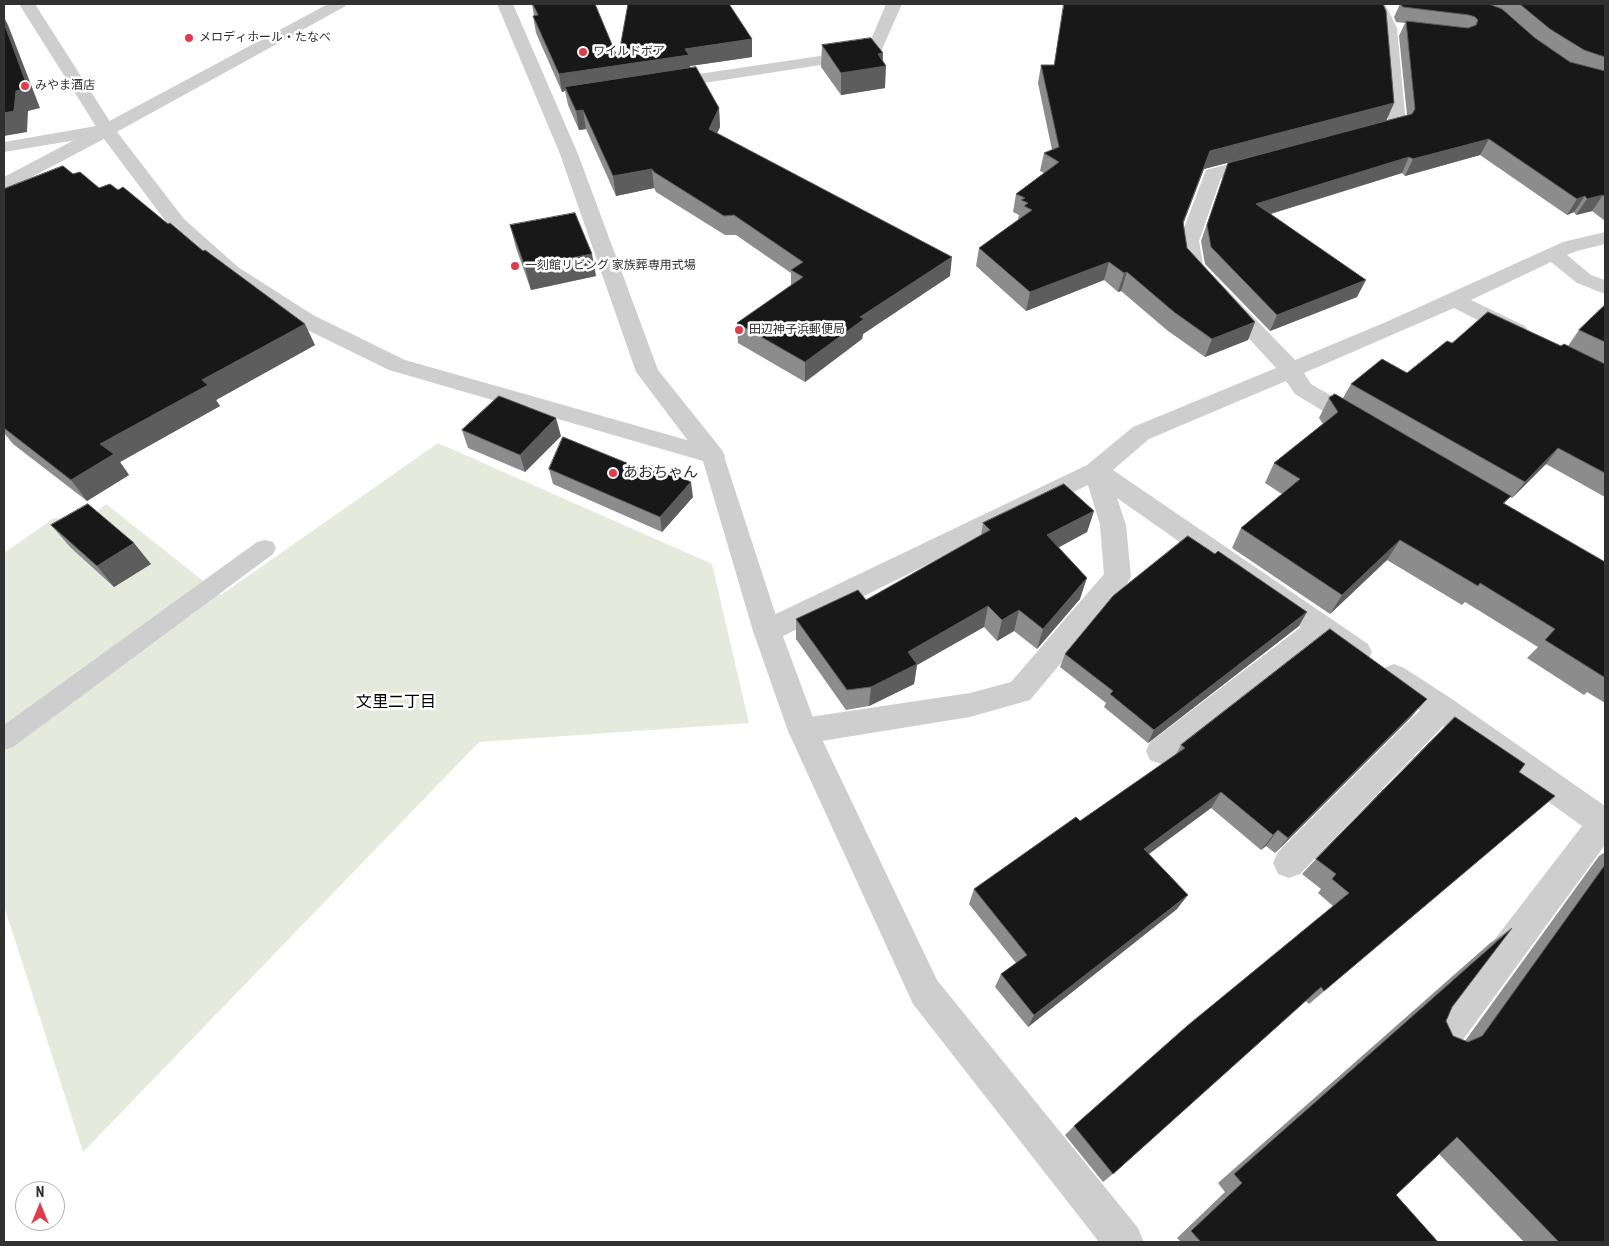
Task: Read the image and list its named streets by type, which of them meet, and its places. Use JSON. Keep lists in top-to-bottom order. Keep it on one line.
{"districts":["文里二丁目"],"places":["メロディホール・たなべ","ワイルドボア","みやま酒店","一刻館リビング 家族葬専用式場","田辺神子浜郵便局","あおちゃん"],"north":"top"}
